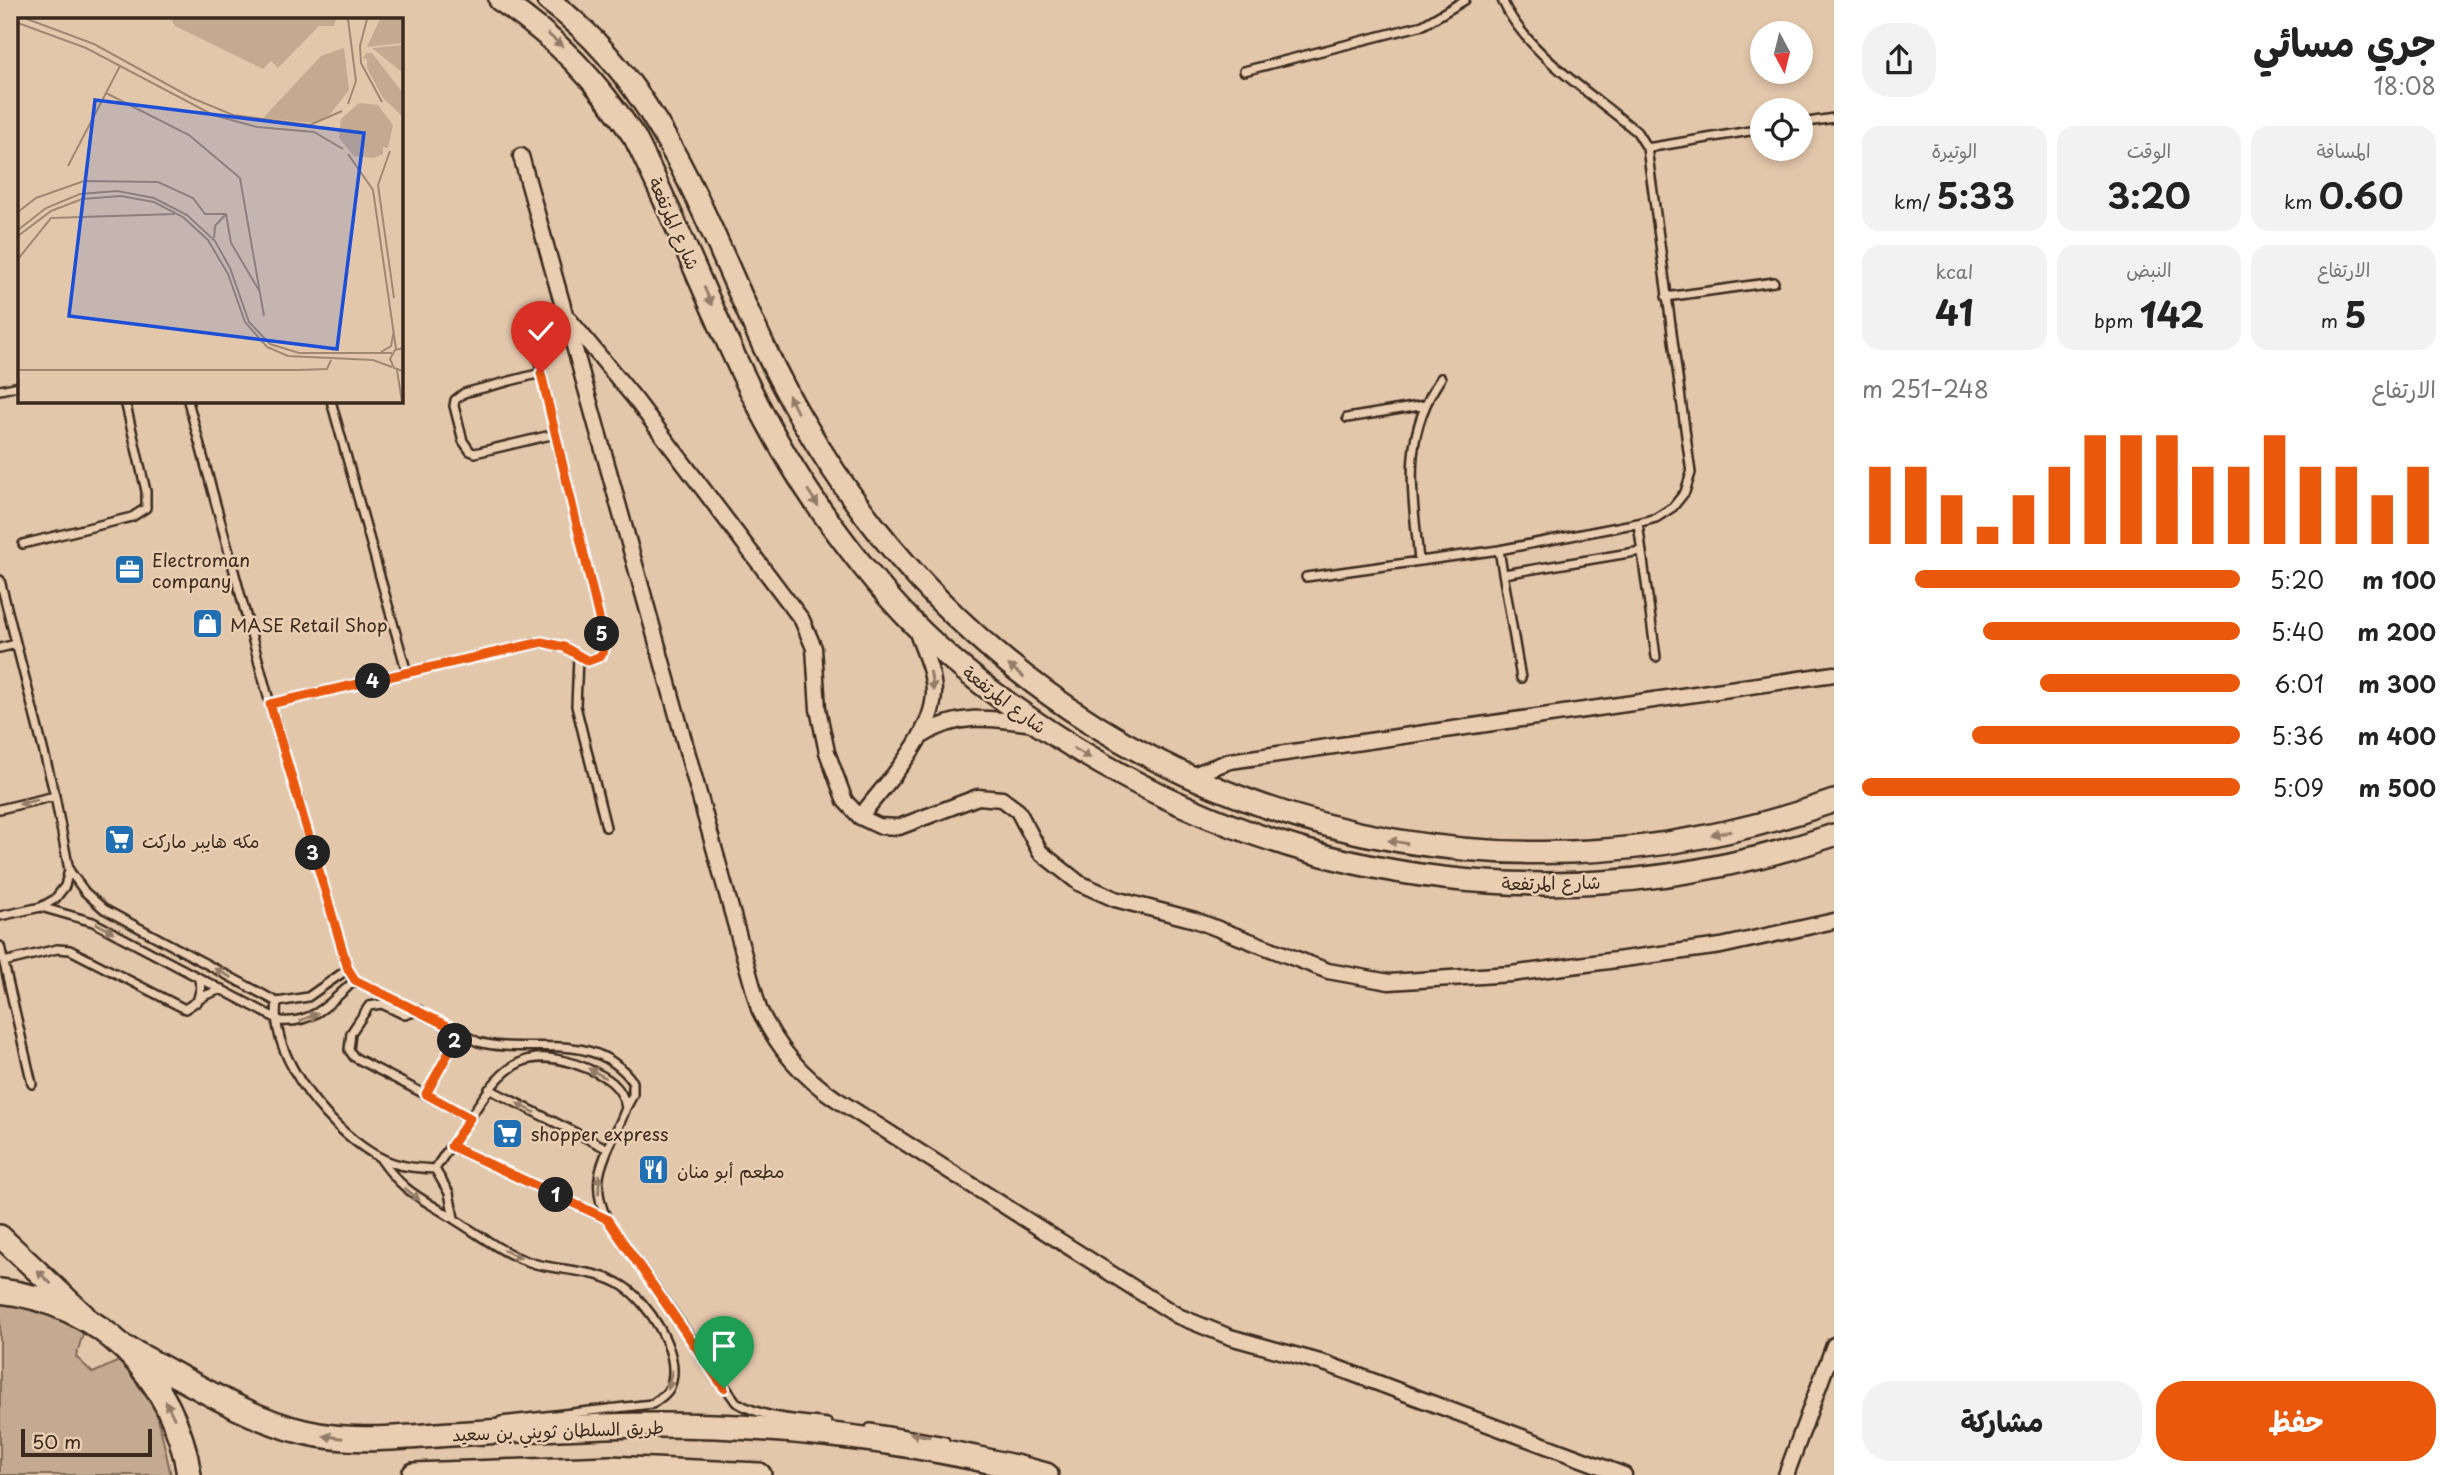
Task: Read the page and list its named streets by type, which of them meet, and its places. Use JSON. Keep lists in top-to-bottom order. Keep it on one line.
{"streets":{"highway":["طريق السلطان ثويني بن سعيد"],"main road":["شارع المرتفعة"]},"places":{"office":["Electroman company"],"shop":["MASE Retail Shop"],"supermarket":["مكه هايبر ماركت","shopper express"],"restaurant":["مطعم أبو منان"]},"scale_bar":"50 m","north":"bottom","page":{"heading":["جري مسائي","18:08"],"stats":[["المسافة","0.60 km"],["الوقت","3:20"],["الوتيرة","5:33 /km"],["الارتفاع","5 m"],["النبض","142 bpm"],["kcal","41"]],"chart":["الارتفاع","248–251 m"],"list":[{"name":"100 m","note":"5:20"},{"name":"200 m","note":"5:40"},{"name":"300 m","note":"6:01"},{"name":"400 m","note":"5:36"},{"name":"500 m","note":"5:09"}],"pins":["5","4","3","2","1"],"buttons":["حفظ","مشاركة"],"scale":"50 m"}}
